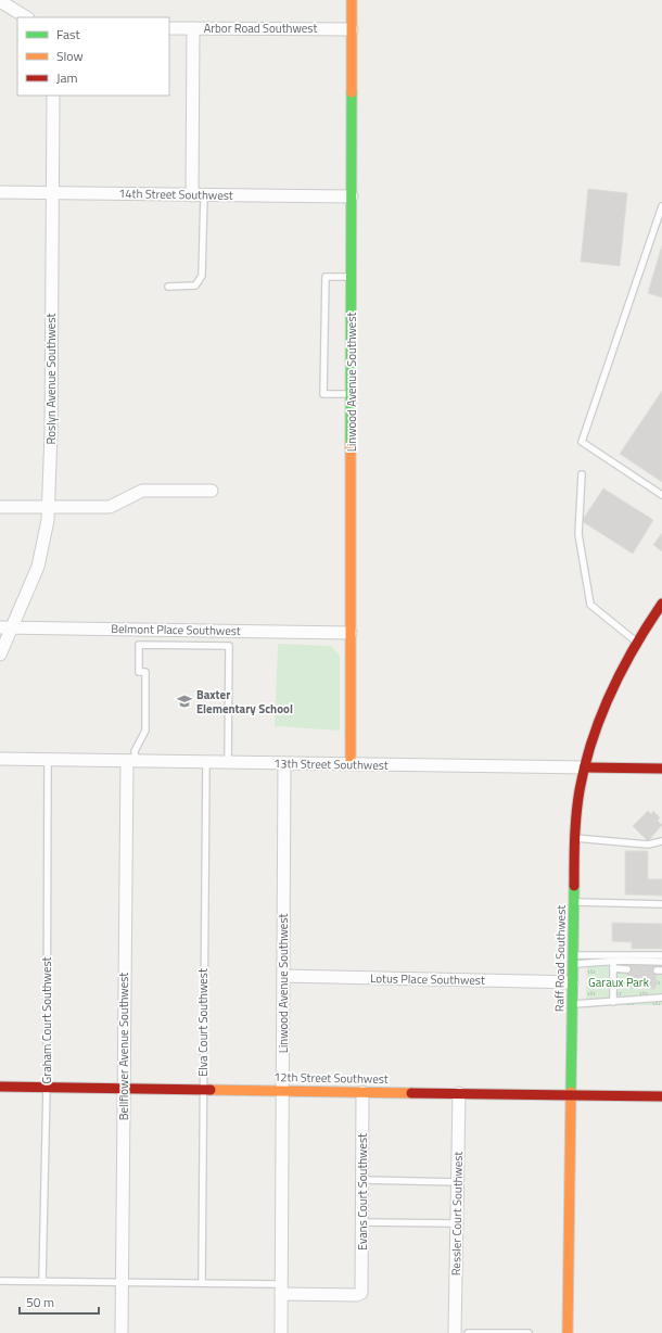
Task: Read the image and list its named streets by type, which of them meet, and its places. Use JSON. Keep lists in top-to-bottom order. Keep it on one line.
{"streets":{"street":["Arbor Road Southwest","14th Street Southwest","Roslyn Avenue Southwest","Linwood Avenue Southwest","Belmont Place Southwest","13th Street Southwest","Raff Road Southwest","Lotus Place Southwest","Bellflower Avenue Southwest","12th Street Southwest","Evans Court Southwest","Ressler Court Southwest"],"lane":["Graham Court Southwest","Elva Court Southwest"]},"crossings":[["Arbor Road Southwest","Linwood Avenue Southwest"],["14th Street Southwest","Roslyn Avenue Southwest"],["14th Street Southwest","Linwood Avenue Southwest"],["Roslyn Avenue Southwest","Belmont Place Southwest"],["Linwood Avenue Southwest","Belmont Place Southwest"],["Linwood Avenue Southwest","13th Street Southwest"],["Linwood Avenue Southwest","Lotus Place Southwest"],["Linwood Avenue Southwest","12th Street Southwest"],["Linwood Avenue Southwest","Evans Court Southwest"],["13th Street Southwest","Raff Road Southwest"],["13th Street Southwest","Graham Court Southwest"],["13th Street Southwest","Elva Court Southwest"],["13th Street Southwest","Bellflower Avenue Southwest"],["Raff Road Southwest","Lotus Place Southwest"],["Raff Road Southwest","12th Street Southwest"],["Graham Court Southwest","12th Street Southwest"],["Elva Court Southwest","12th Street Southwest"],["Bellflower Avenue Southwest","12th Street Southwest"],["12th Street Southwest","Evans Court Southwest"],["12th Street Southwest","Ressler Court Southwest"]],"parks":["Garaux Park"],"places":{"school or university":["Baxter Elementary School"]},"legend":["Fast","Slow","Jam"],"scale_bar":"50 m"}
